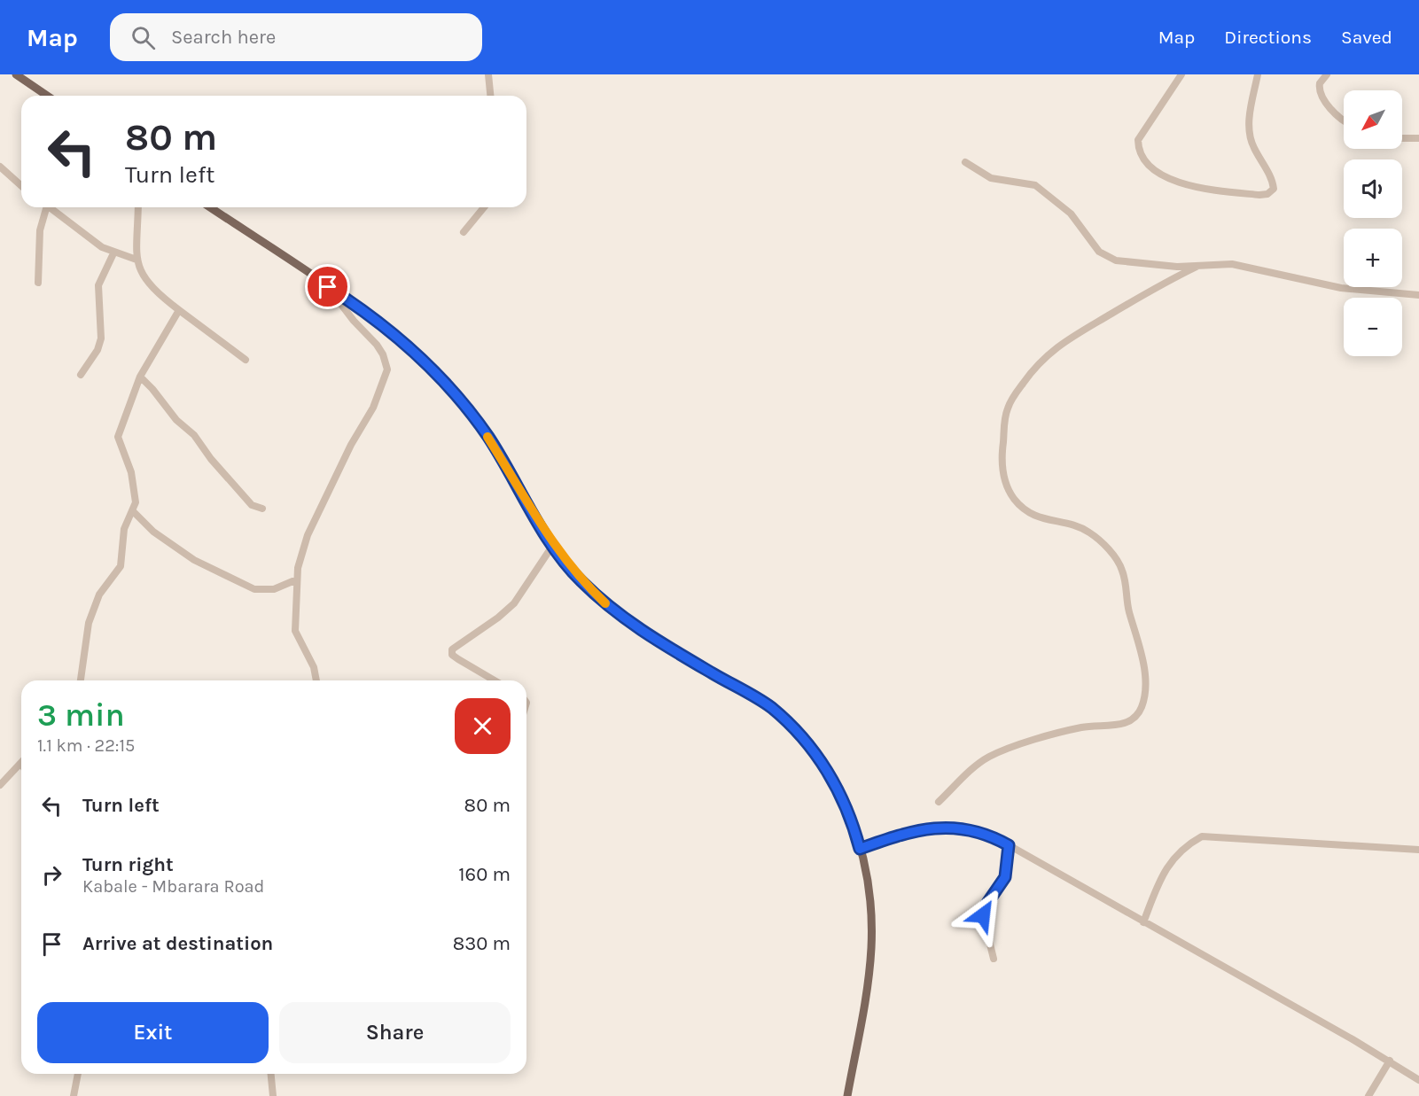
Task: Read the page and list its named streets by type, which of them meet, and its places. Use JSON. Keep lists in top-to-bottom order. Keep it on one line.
{"north":"bottom left","page":{"header":"Map","search":"Search here","nav":["Map","Directions","Saved"],"map_buttons":["+","−"],"turn":["80 m","Turn left"],"heading":["3 min","1.1 km · 22:15"],"list":[{"name":"Turn left","value":"80 m"},{"name":"Turn right","note":"Kabale - Mbarara Road","value":"160 m"},{"name":"Arrive at destination","value":"830 m"}],"buttons":["Exit","Share"]}}
